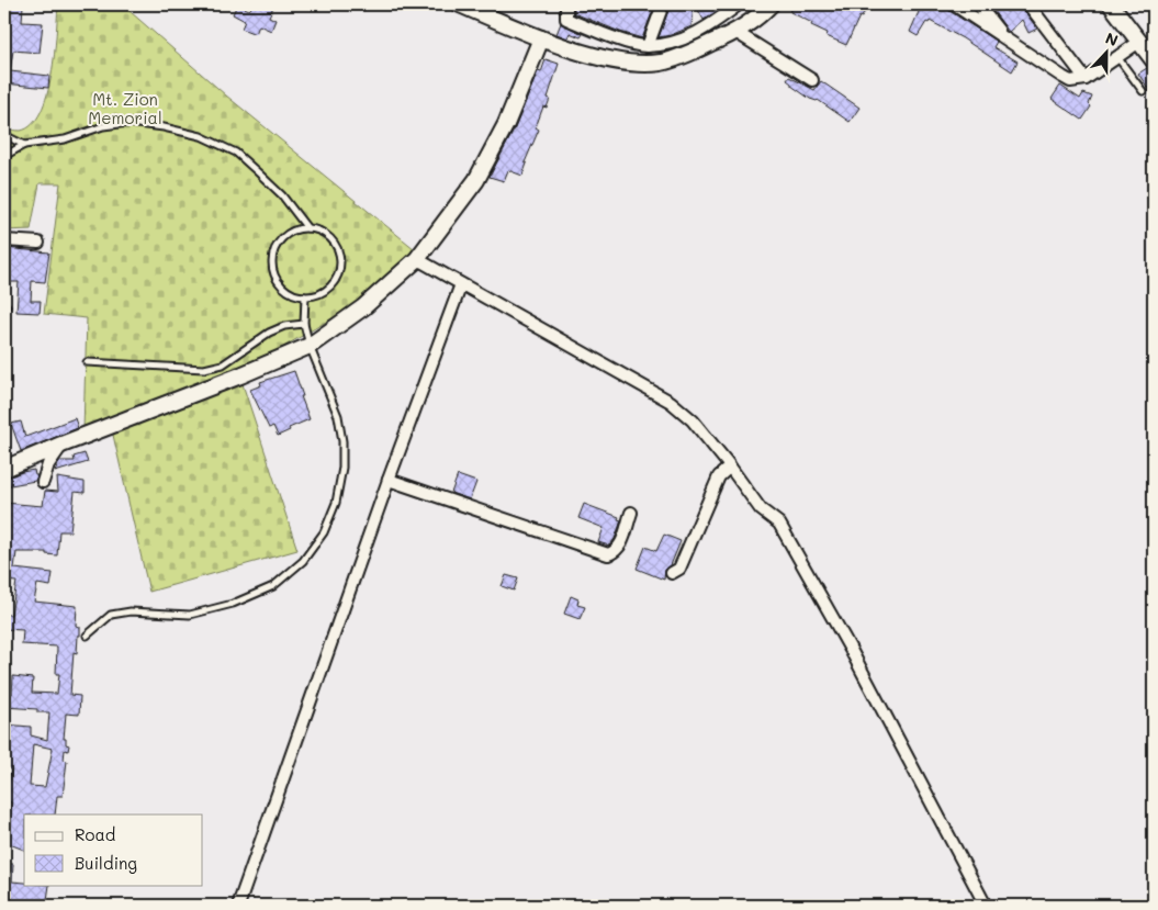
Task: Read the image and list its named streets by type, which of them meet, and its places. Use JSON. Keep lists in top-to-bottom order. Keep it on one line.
{"parks":["Mt. Zion Memorial"],"legend":["Road","Building"],"north":"top"}
